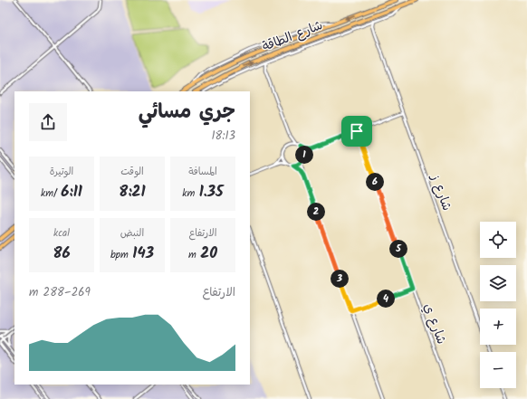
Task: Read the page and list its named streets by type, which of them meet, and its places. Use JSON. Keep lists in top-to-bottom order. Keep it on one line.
{"streets":{"main road":["شارع الطاقة"],"street":["شارع ز","شارع ي"]},"crossings":[["شارع الطاقة","شارع ز"]],"page":{"heading":["جري مسائي","18:13"],"pins":["1","6","2","5","3","4"],"stats":[["المسافة","1.35 km"],["الوقت","8:21"],["الوتيرة","6:11 /km"],["الارتفاع","20 m"],["النبض","143 bpm"],["kcal","86"]],"map_buttons":["+","−"],"chart":["الارتفاع","269–288 m"]}}
